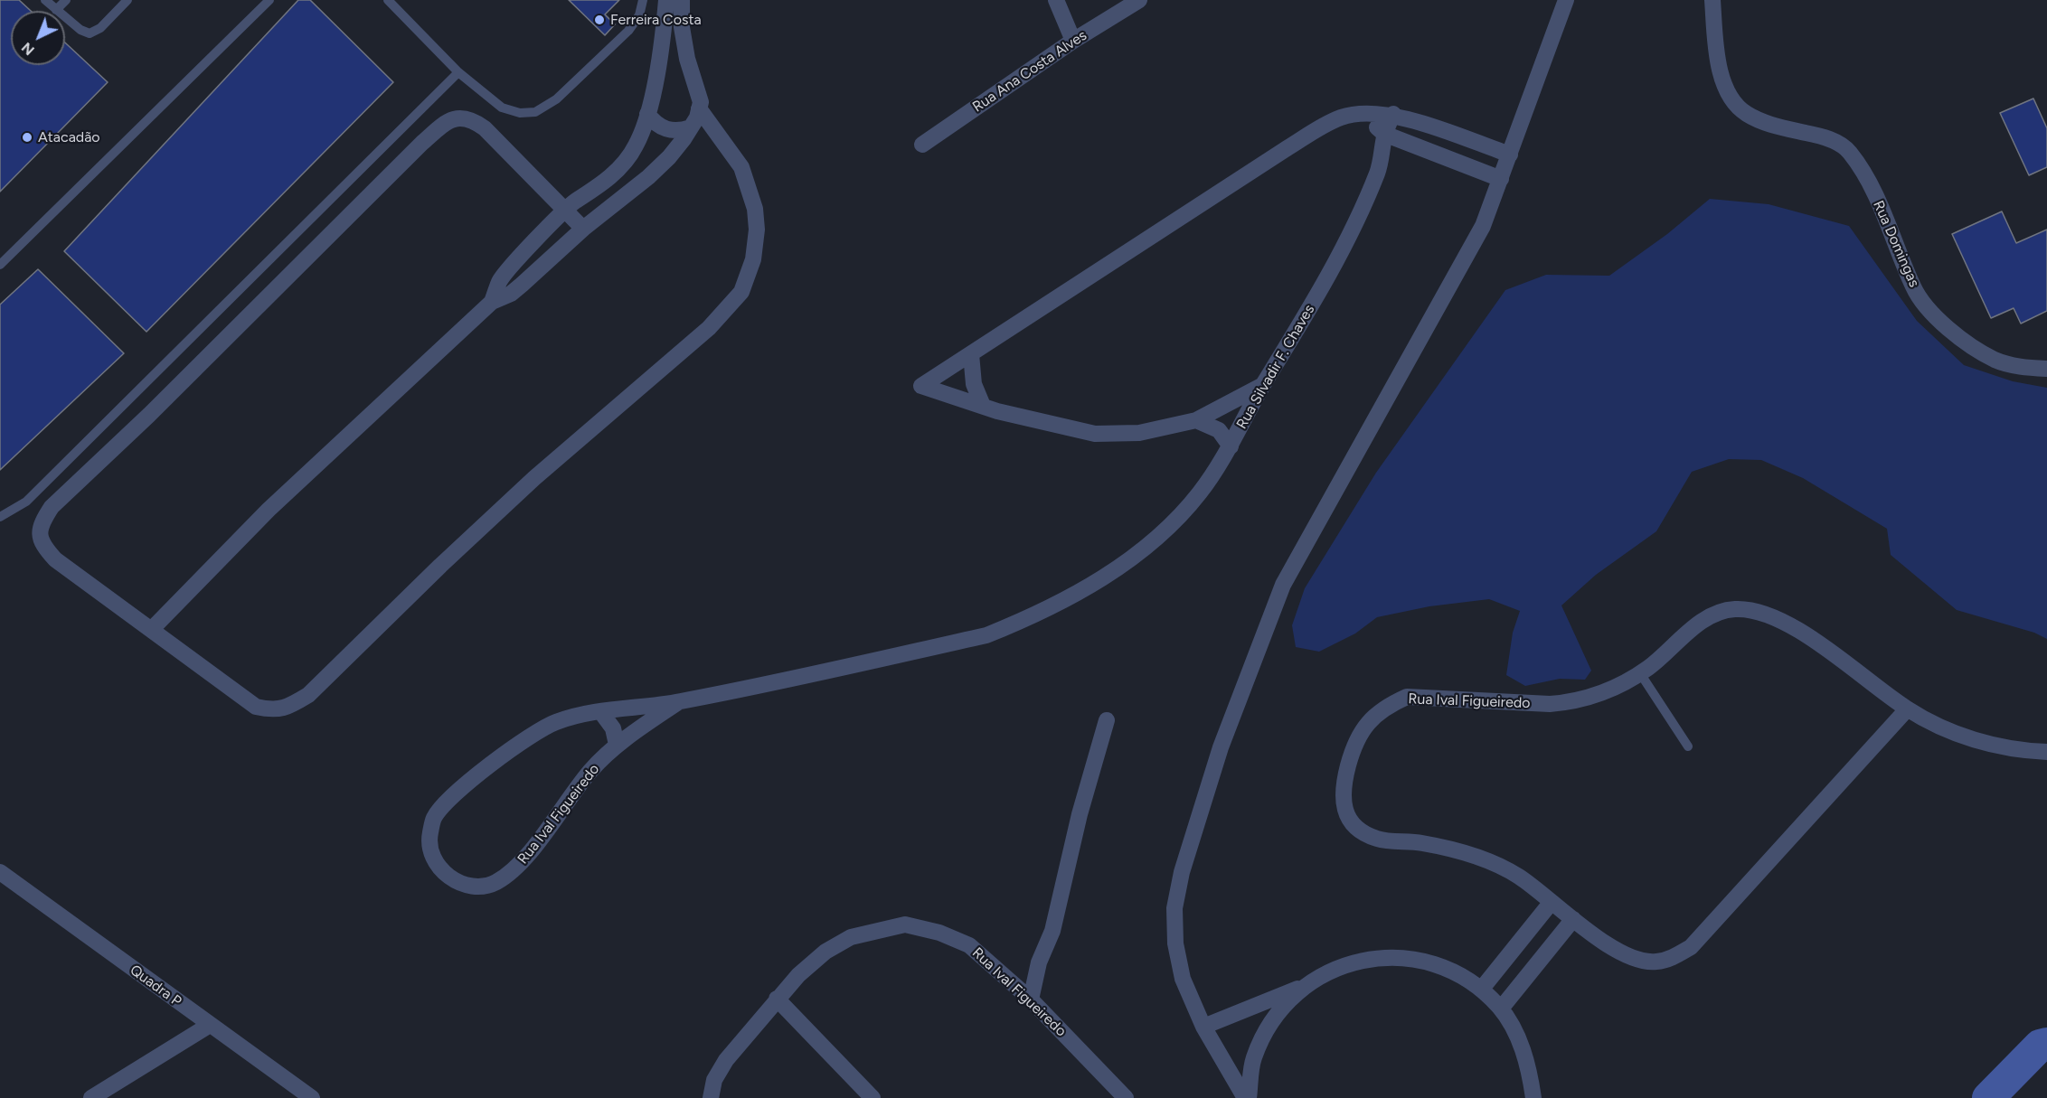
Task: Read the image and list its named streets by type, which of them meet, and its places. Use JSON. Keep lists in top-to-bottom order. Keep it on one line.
{"streets":{"street":["Rua Ana Costa Alves","Rua Domingas","Rua Silvadir F. Chaves","Rua Ival Figueiredo","Quadra P"]},"crossings":[["Rua Silvadir F. Chaves","Rua Ival Figueiredo"]],"places":["Ferreira Costa","Atacadão"],"north":"bottom left"}
